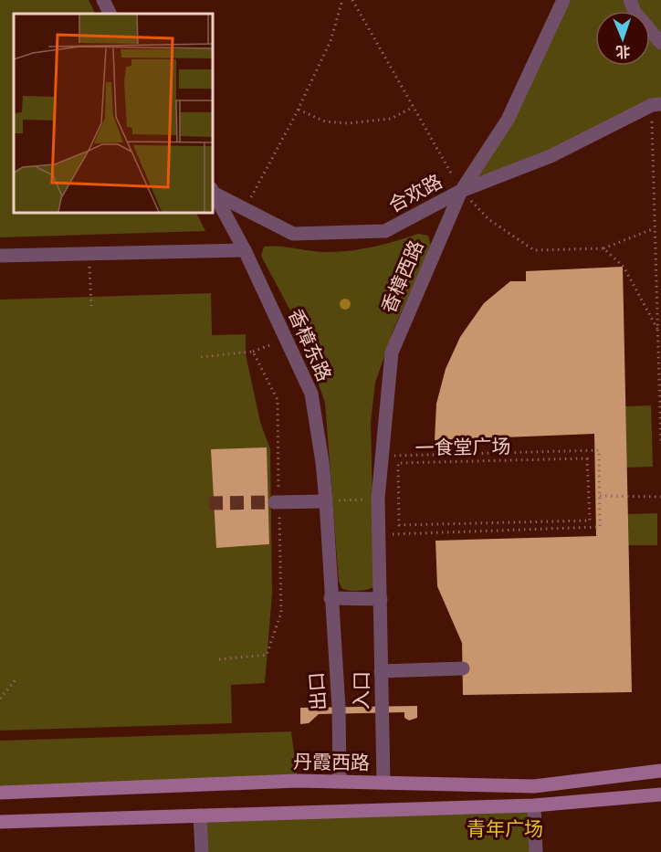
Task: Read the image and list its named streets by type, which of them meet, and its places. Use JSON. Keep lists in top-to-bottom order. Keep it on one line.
{"streets":{"main road":["丹霞西路"],"street":["合欢路","香樟西路","香樟东路","入口","出口"],"path":["一食堂广场"]},"crossings":[["合欢路","香樟西路"],["合欢路","香樟东路"],["香樟西路","入口"],["香樟东路","出口"],["入口","丹霞西路"],["出口","丹霞西路"]],"parks":["青年广场"],"north":"bottom"}
